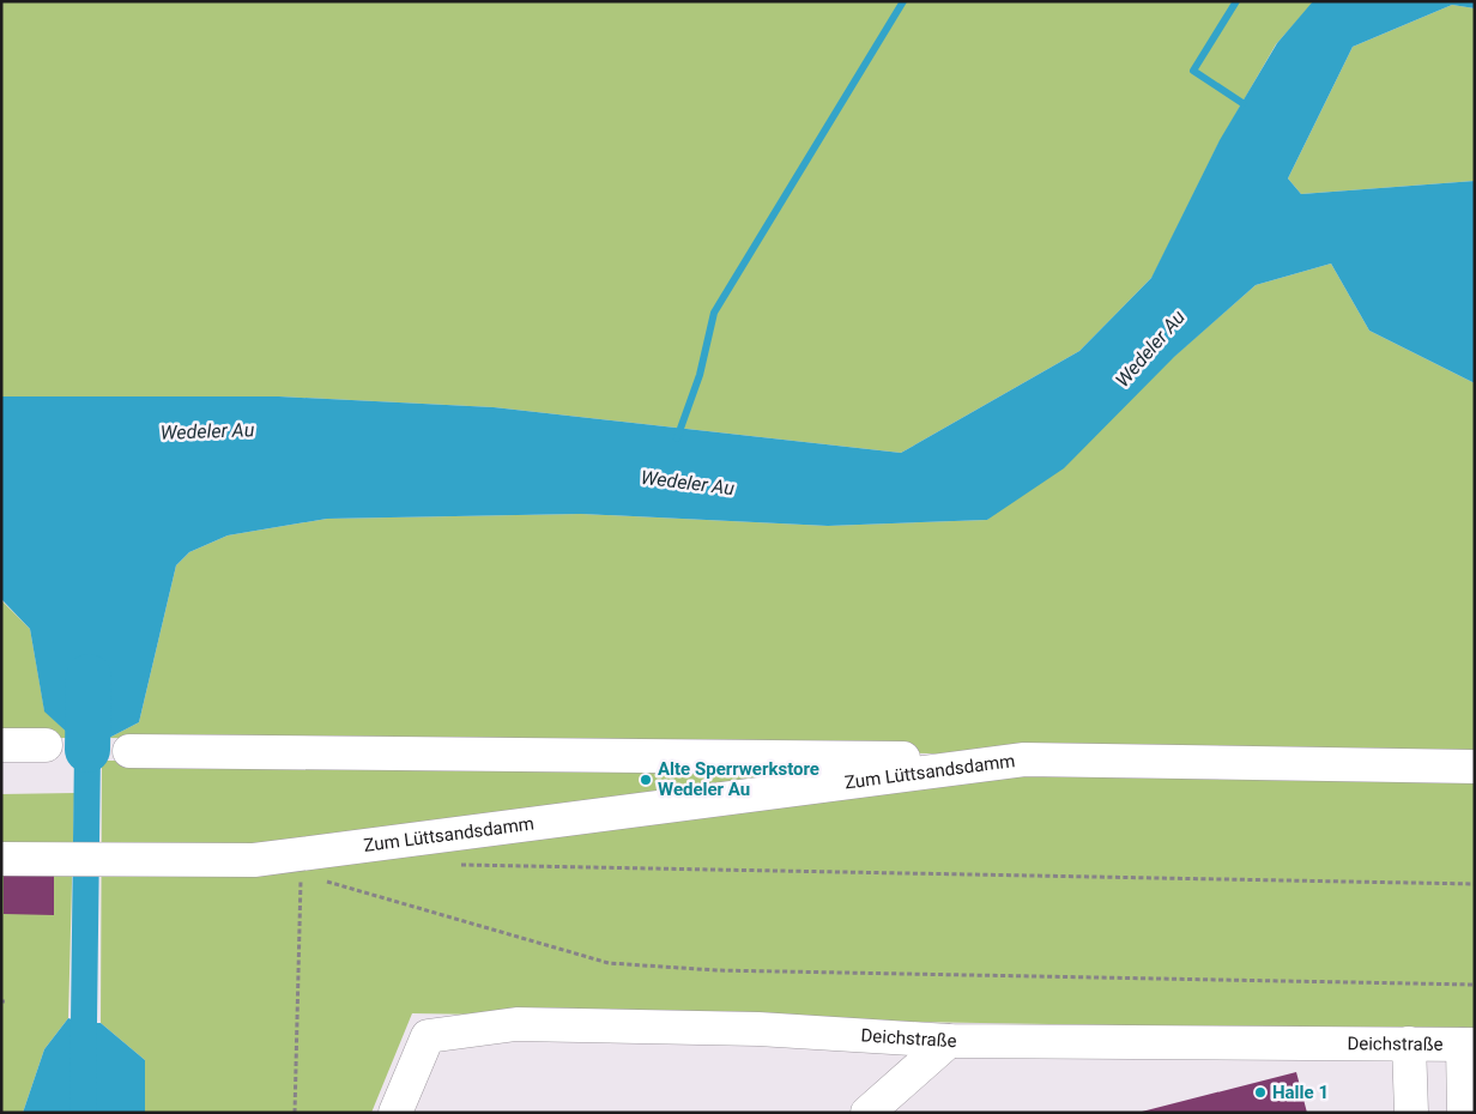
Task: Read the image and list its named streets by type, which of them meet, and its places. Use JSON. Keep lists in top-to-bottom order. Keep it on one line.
{"streets":{"street":["Zum Lüttsandsdamm","Deichstraße"]},"water":["Wedeler Au"],"places":["Alte Sperrwerkstore Wedeler Au","Halle 1"]}
